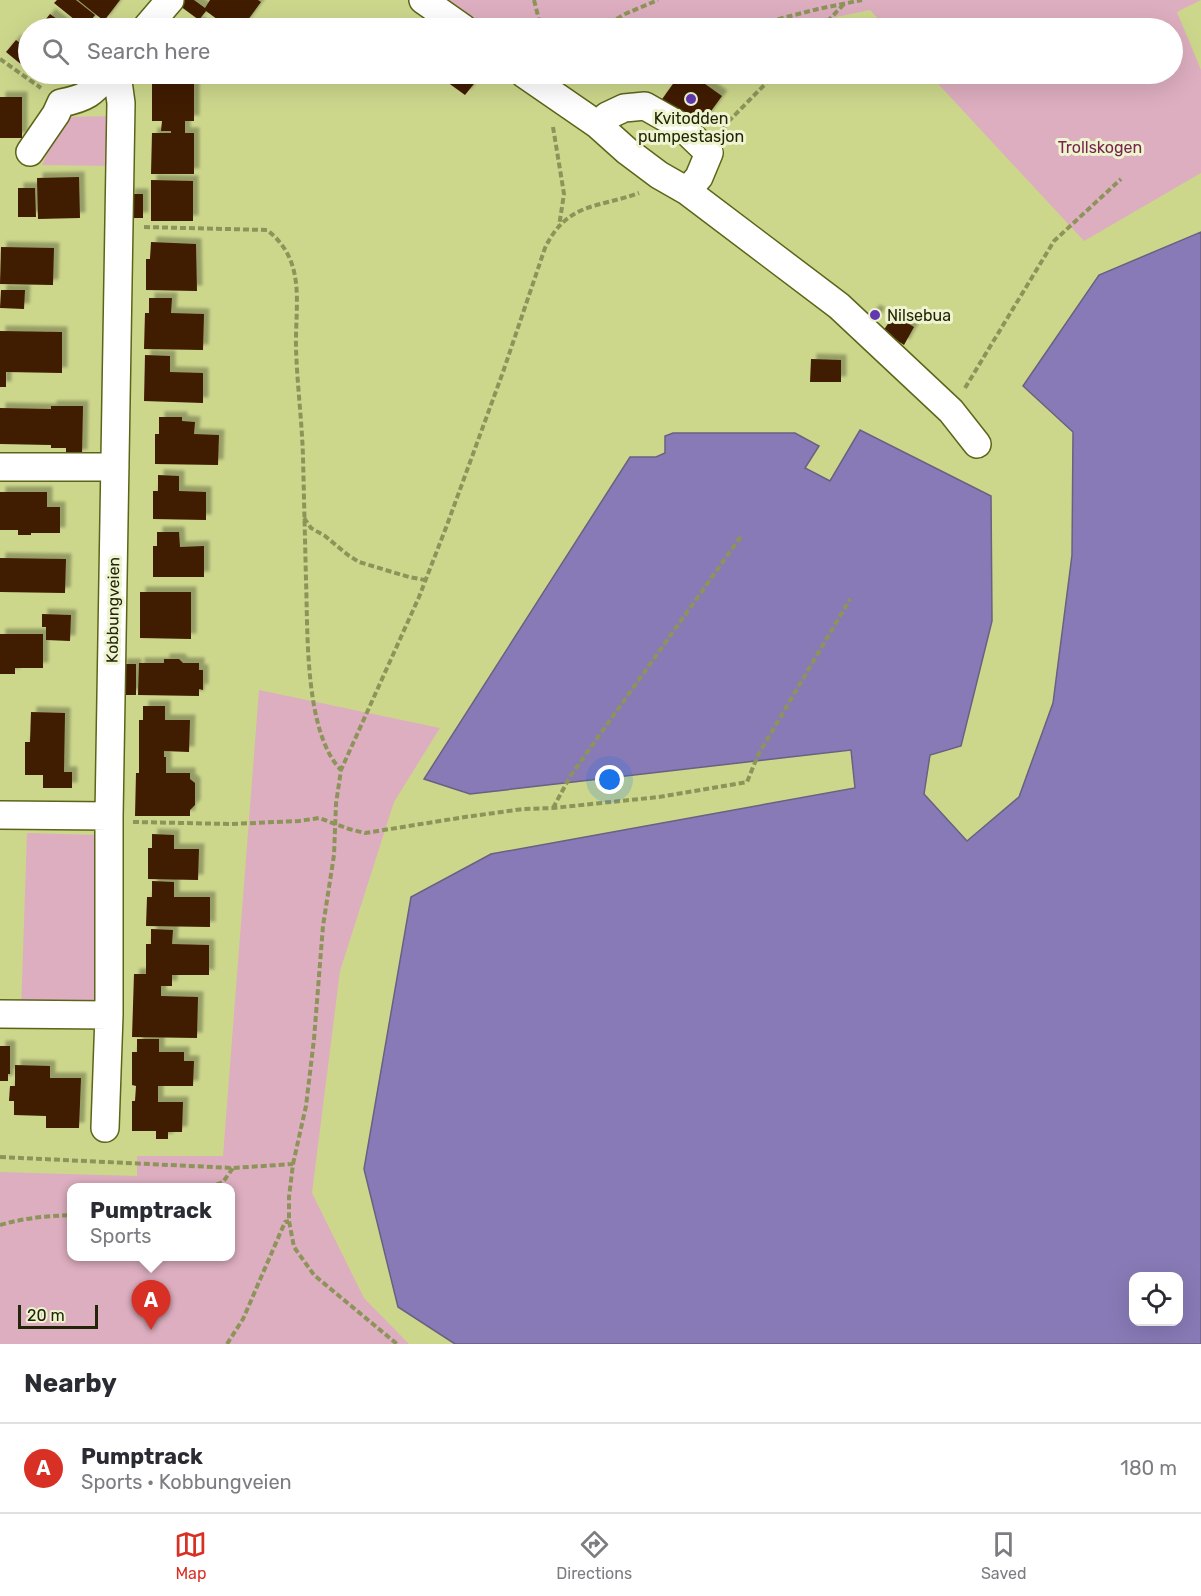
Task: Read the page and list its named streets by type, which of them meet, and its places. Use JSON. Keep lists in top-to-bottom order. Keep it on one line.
{"streets":{"street":["Kobbungveien"]},"parks":["Trollskogen"],"places":["Kvitodden pumpestasjon","Nilsebua"],"scale_bar":"20 m","page":{"search":"Search here","popup":["Pumptrack","Sports"],"pins":"A","scale":"20 m","heading":"Nearby","list":[{"mark":"A","name":"Pumptrack","note":"Sports · Kobbungveien","value":"180 m"}],"nav":["Map","Directions","Saved"]}}
